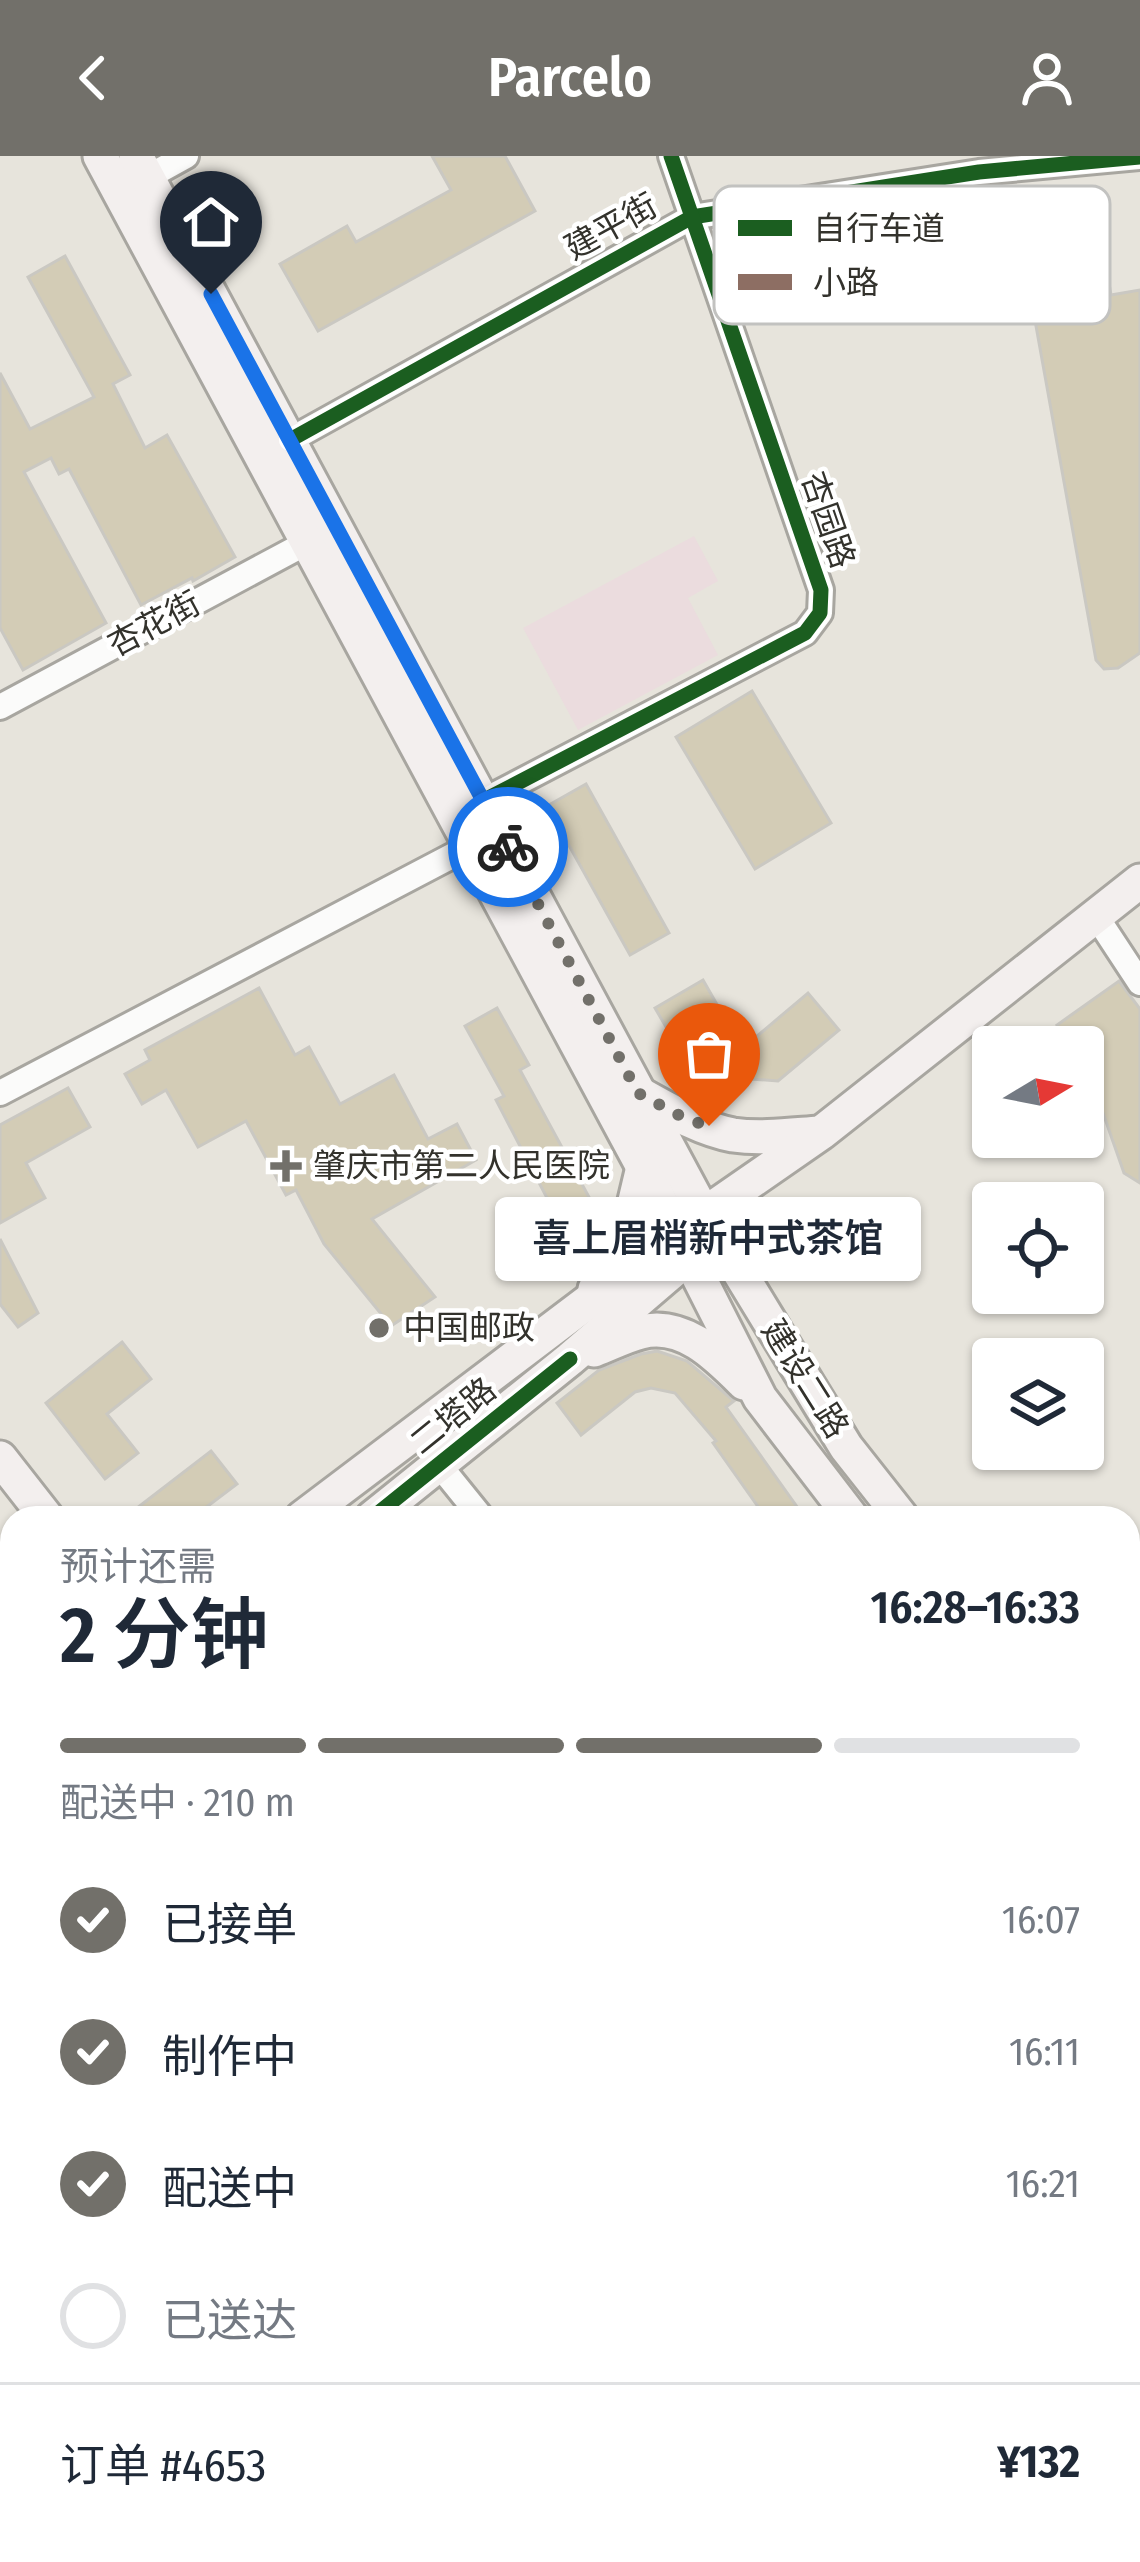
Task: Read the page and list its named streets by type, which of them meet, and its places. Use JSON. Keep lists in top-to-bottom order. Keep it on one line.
{"streets":{"main road":["建设二路","二塔路"],"street":["建平街","杏园路","杏花街"]},"crossings":[["建平街","杏园路"],["建平街","建设二路"],["杏园路","建设二路"],["杏花街","建设二路"],["建设二路","二塔路"]],"places":{"other":["喜上眉梢新中式茶馆","中国邮政"],"health":["肇庆市第二人民医院"]},"legend":["自行车道","小路"],"north":"right","page":{"header":"Parcelo","bubble":"喜上眉梢新中式茶馆","heading":["2 分钟","预计还需","16:28–16:33"],"panel":["订单 #4653","¥132"],"bar":"配送中 · 210 m","list":[["已接单","16:07"],["制作中","16:11"],["配送中","16:21"],"已送达"]}}
